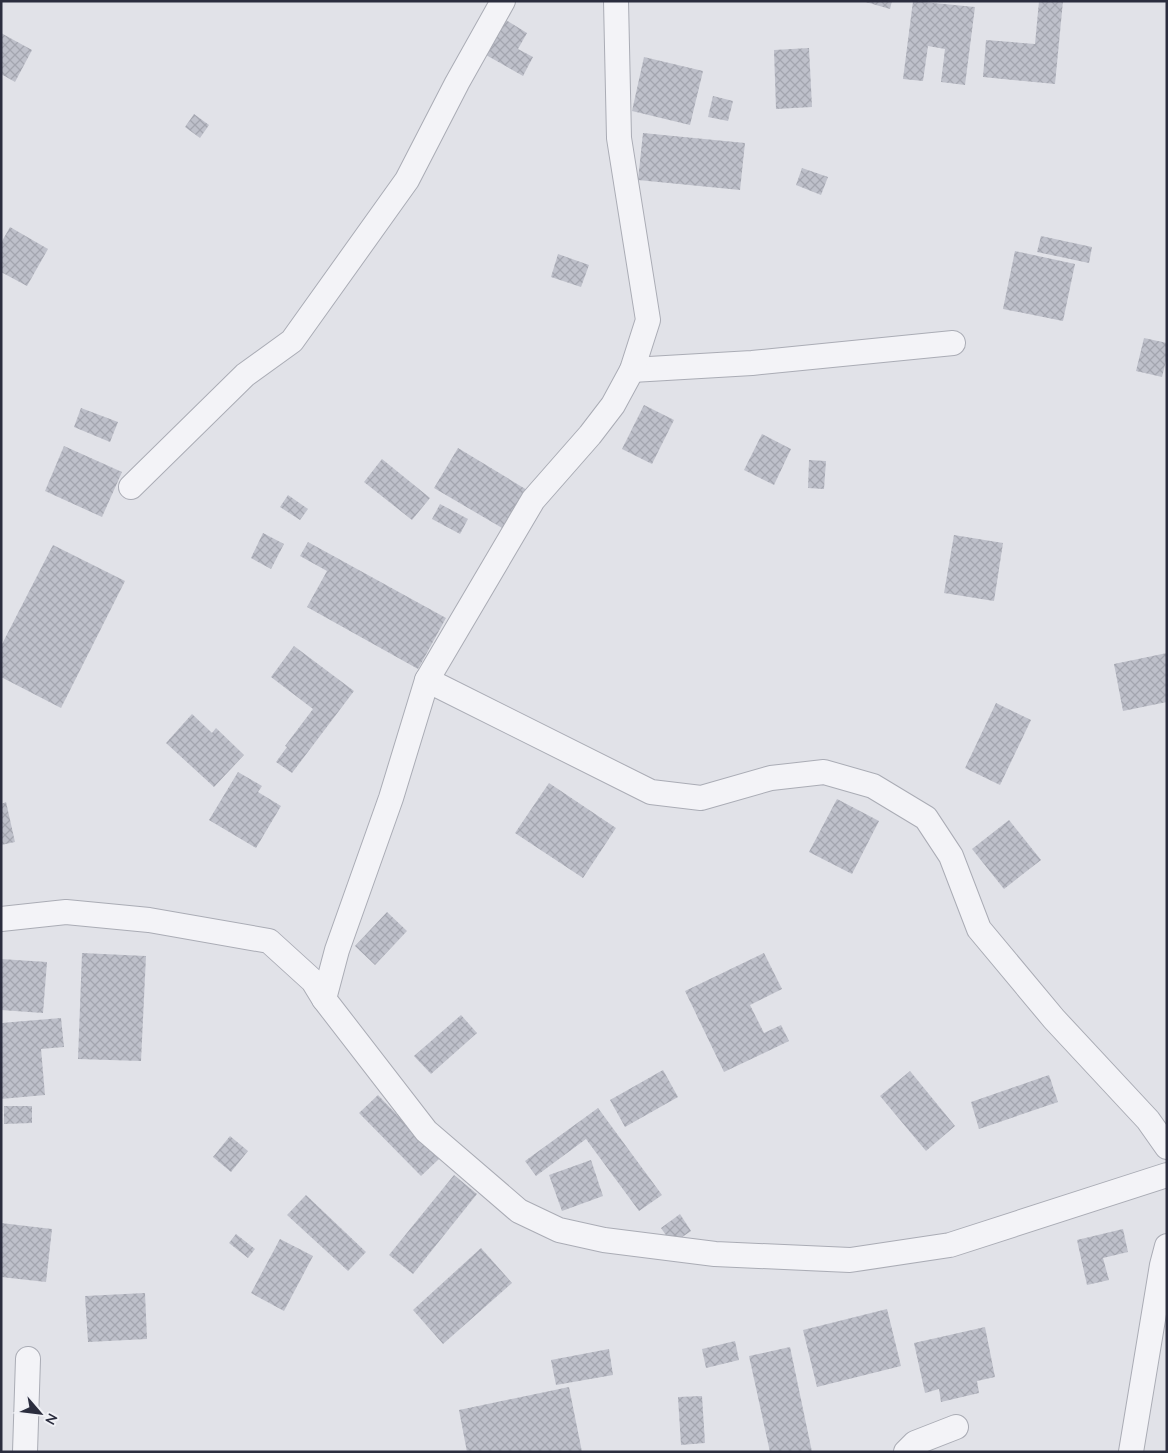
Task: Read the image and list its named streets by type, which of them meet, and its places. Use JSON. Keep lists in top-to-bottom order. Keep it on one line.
{"north":"bottom right"}
